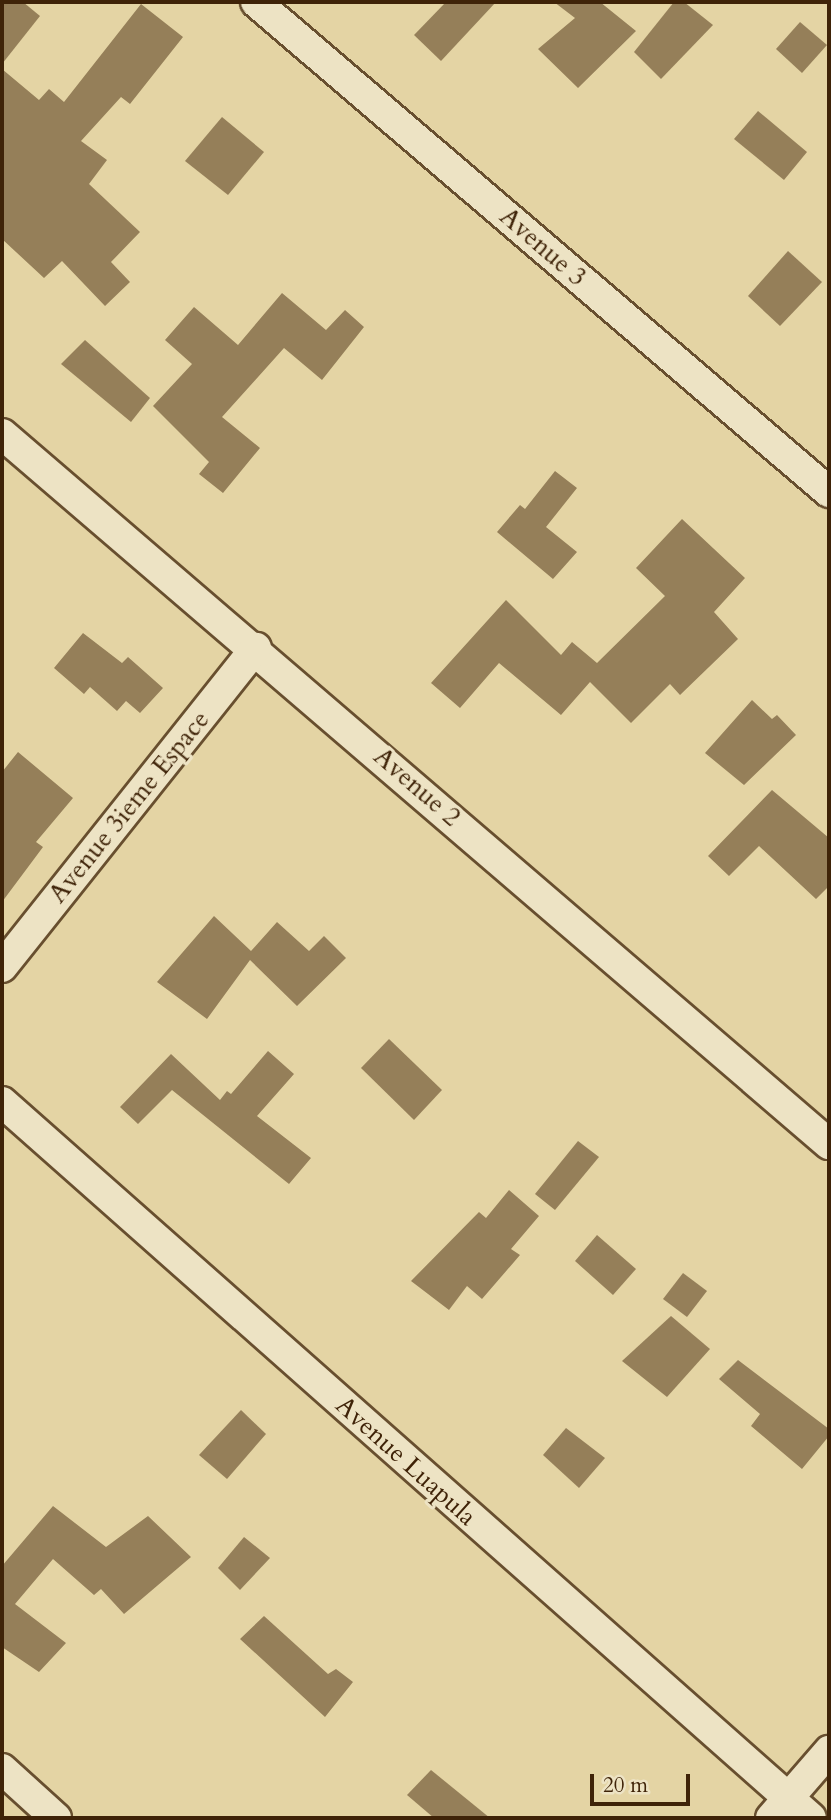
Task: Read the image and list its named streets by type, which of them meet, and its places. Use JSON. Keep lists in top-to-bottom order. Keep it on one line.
{"streets":{"street":["Avenue 3","Avenue 2","Avenue 3ieme Espace","Avenue Luapula"]},"crossings":[["Avenue 2","Avenue 3ieme Espace"]],"scale_bar":"20 m"}
